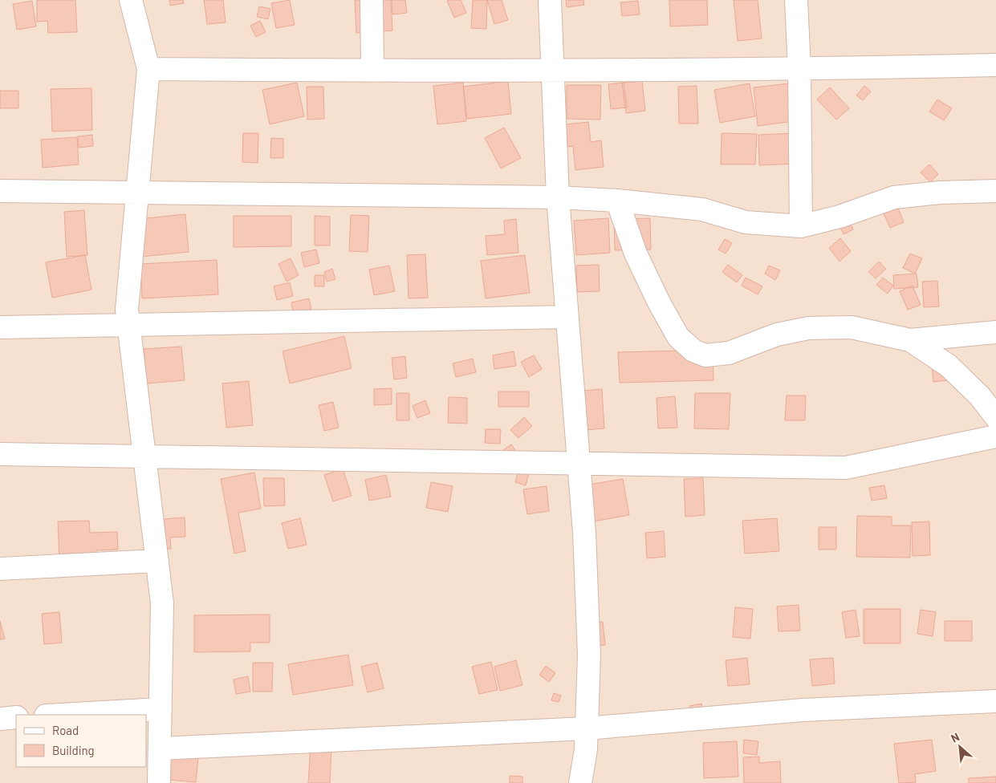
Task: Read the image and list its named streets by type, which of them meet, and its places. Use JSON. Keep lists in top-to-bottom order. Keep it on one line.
{"legend":["Road","Building"],"north":"top left"}
